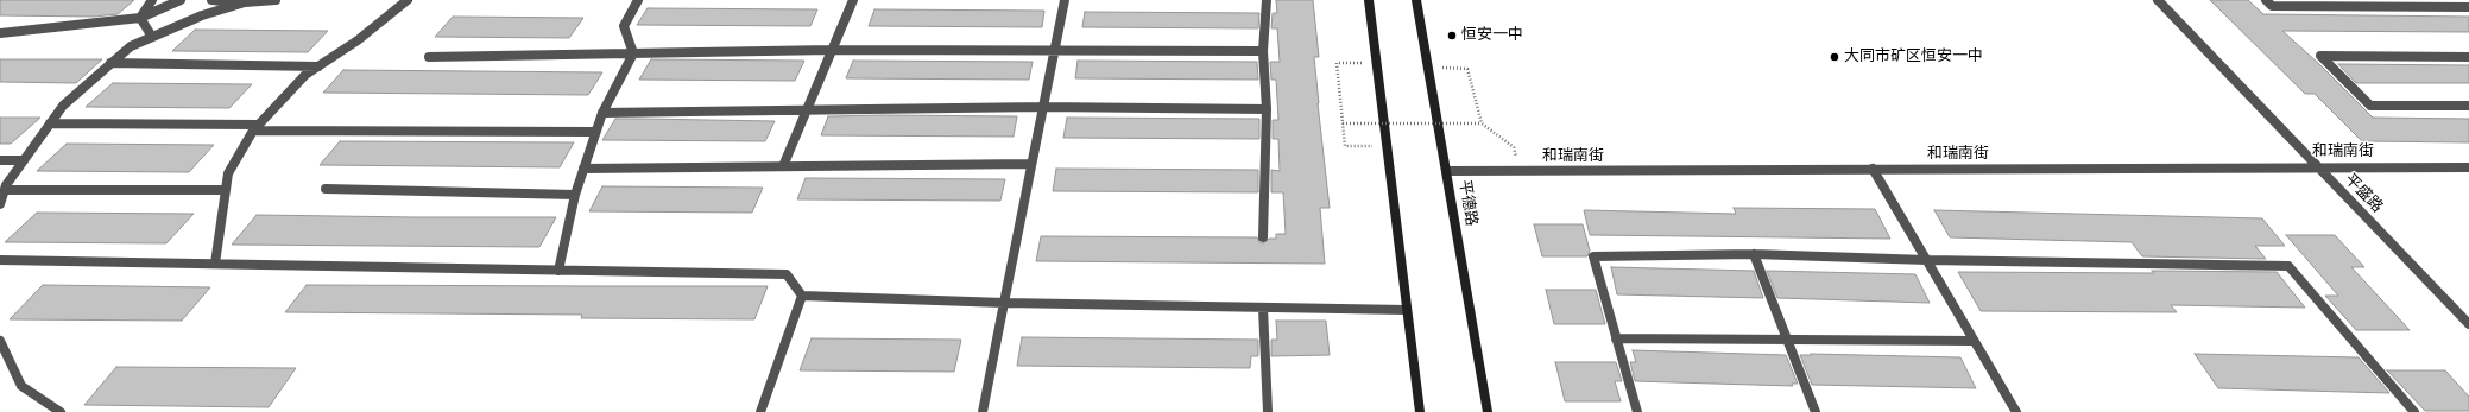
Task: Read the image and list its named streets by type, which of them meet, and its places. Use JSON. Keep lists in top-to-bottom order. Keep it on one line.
{"streets":{"main road":["平德路"],"street":["和瑞南街","平盛路"]},"crossings":[["和瑞南街","平盛路"],["和瑞南街","平德路"]],"places":["恒安一中","大同市矿区恒安一中"]}
